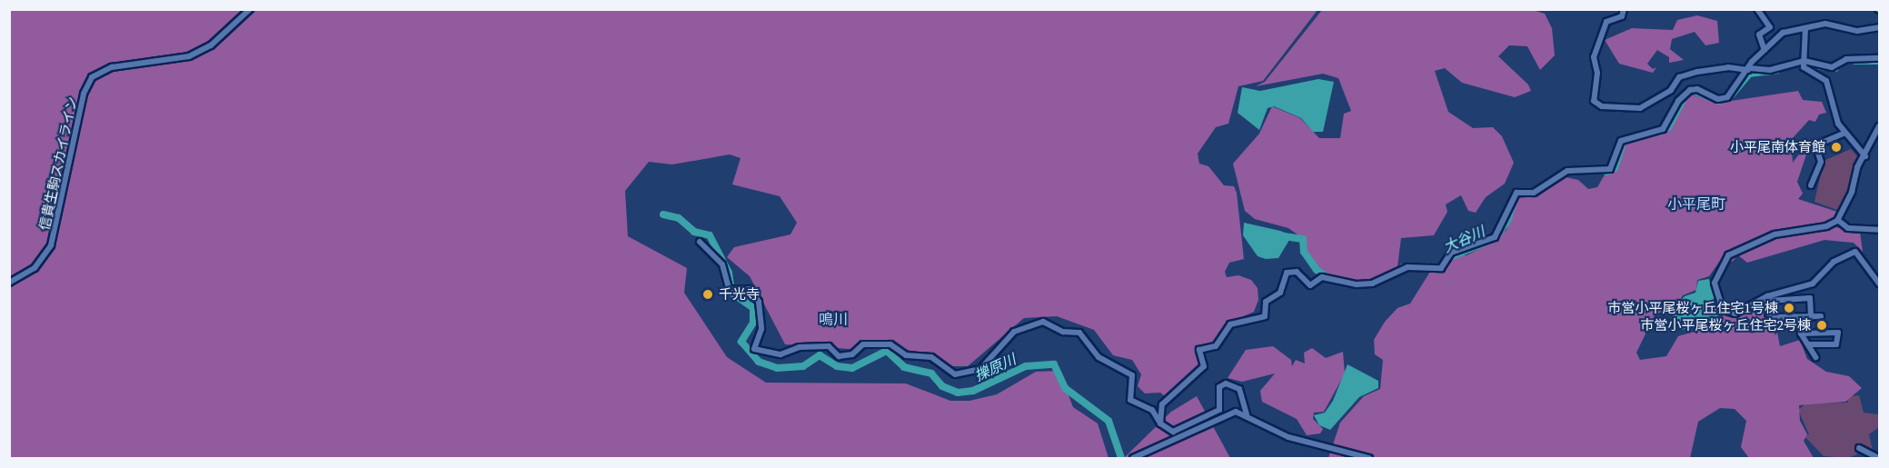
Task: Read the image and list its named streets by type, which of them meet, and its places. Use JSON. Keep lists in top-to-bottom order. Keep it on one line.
{"streets":{"street":["信貴生駒スカイライン"]},"districts":["小平尾町","鳴川"],"water":["大谷川","擽原川"],"places":["小平尾南体育館","千光寺","市営小平尾桜ヶ丘住宅1号棟","市営小平尾桜ヶ丘住宅2号棟"]}
